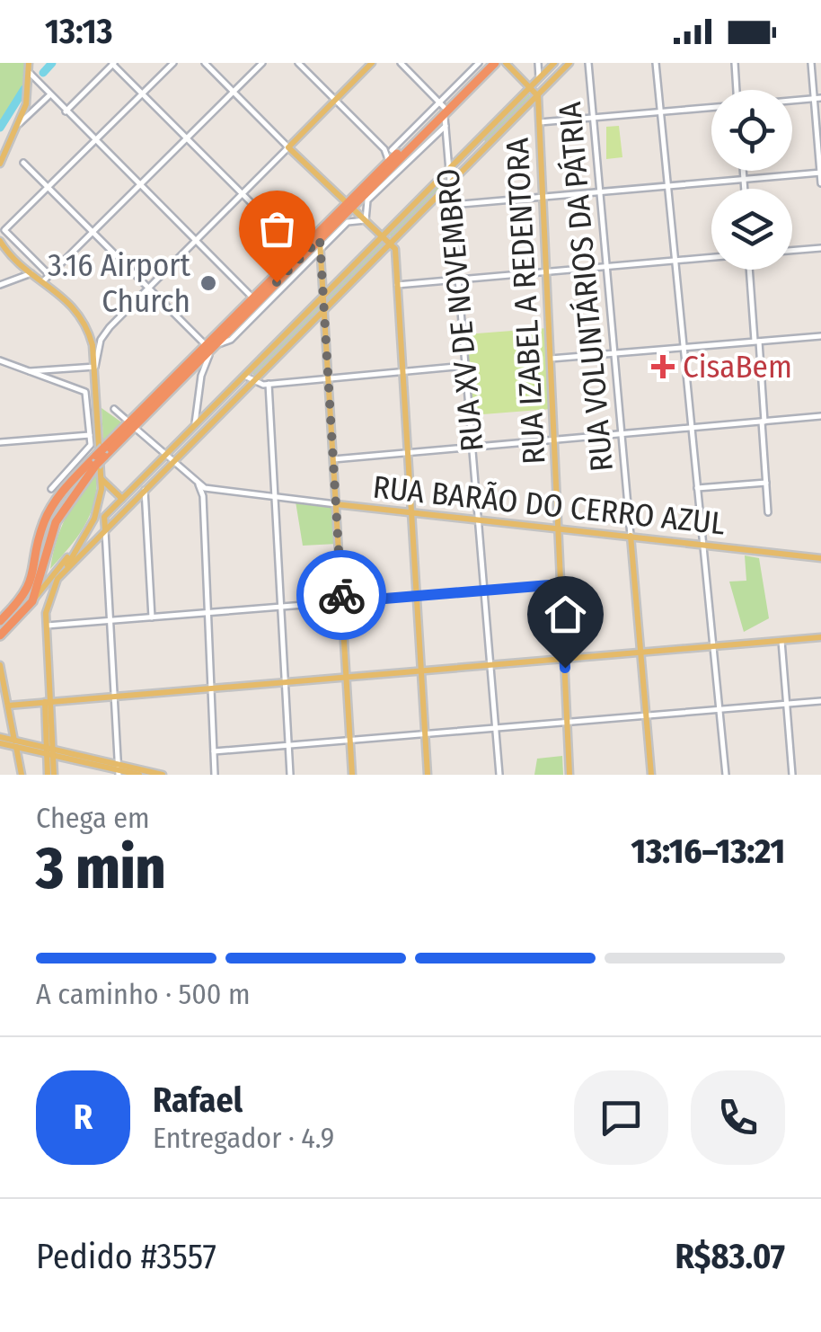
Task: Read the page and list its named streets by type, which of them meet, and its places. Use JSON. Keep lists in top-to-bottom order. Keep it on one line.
{"streets":{"main road":["RUA VOLUNTÁRIOS DA PÁTRIA","RUA IZABEL A REDENTORA","RUA BARÃO DO CERRO AZUL"],"street":["RUA XV DE NOVEMBRO"]},"crossings":[["RUA VOLUNTÁRIOS DA PÁTRIA","RUA BARÃO DO CERRO AZUL"],["RUA IZABEL A REDENTORA","RUA BARÃO DO CERRO AZUL"],["RUA XV DE NOVEMBRO","RUA BARÃO DO CERRO AZUL"]],"places":{"other":["3.16 Airport Church"],"health":["CisaBem"]},"page":{"status":"13:13","heading":["3 min","Chega em","13:16–13:21"],"panel":["Rafael","Entregador · 4.9","Pedido #3557","R$83.07"],"bar":"A caminho · 500 m","round":"R"}}
